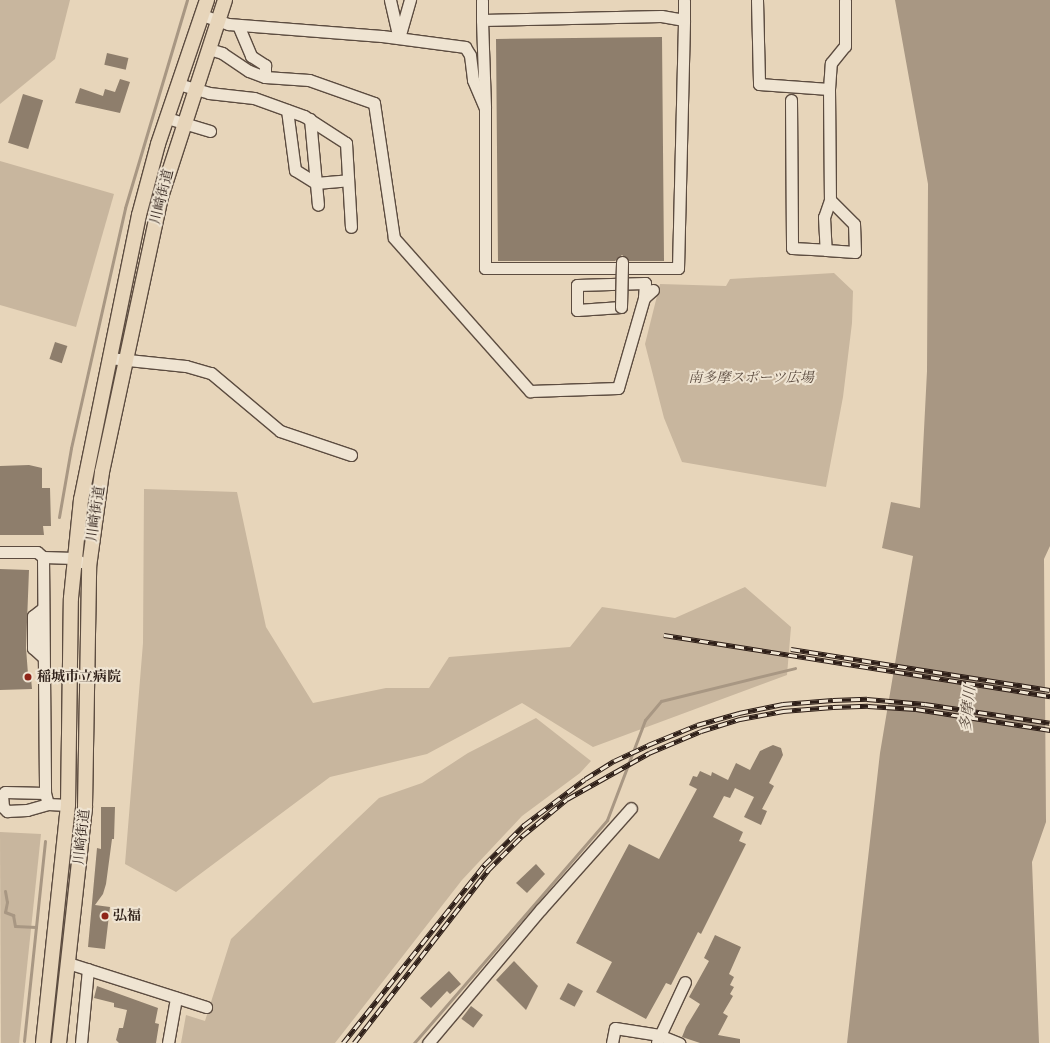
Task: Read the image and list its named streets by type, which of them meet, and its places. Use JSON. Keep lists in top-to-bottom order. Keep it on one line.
{"streets":{"main road":["川崎街道"]},"water":["多摩川"],"parks":["南多摩スポーツ広場"],"places":["稲城市立病院","弘福"]}
